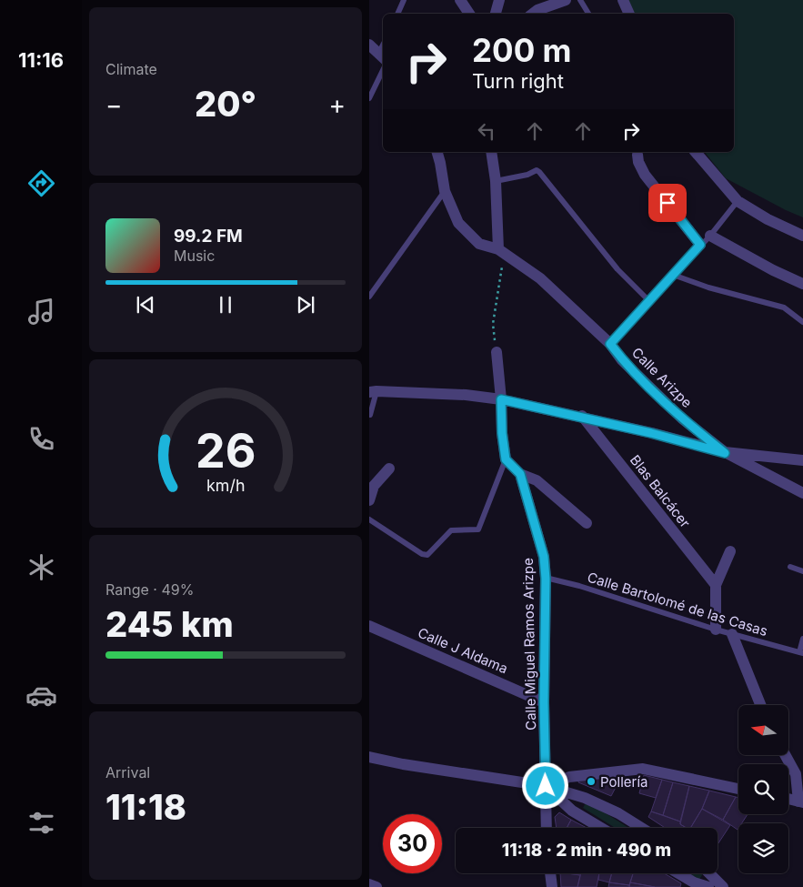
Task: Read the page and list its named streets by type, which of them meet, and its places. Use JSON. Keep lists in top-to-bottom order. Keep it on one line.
{"streets":{"street":["Calle Arizpe","Blas Balcácer","Calle Miguel Ramos Arizpe","Calle J Aldama"],"lane":["Calle Bartolomé de las Casas"]},"crossings":[["Calle Bartolomé de las Casas","Calle Miguel Ramos Arizpe"],["Calle Miguel Ramos Arizpe","Calle J Aldama"]],"places":["Pollería"],"north":"left","page":{"tabs":"11:16","tile":["Climate",["Range · 49%","245 km"],["Arrival","11:18"]],"turn":["200 m","Turn right"],"heat":["−","20°","+"],"song":["99.2 FM","Music"],"limit":"30","trip":"11:18 · 2 min · 490 m","gauge":["26","km/h"]}}
